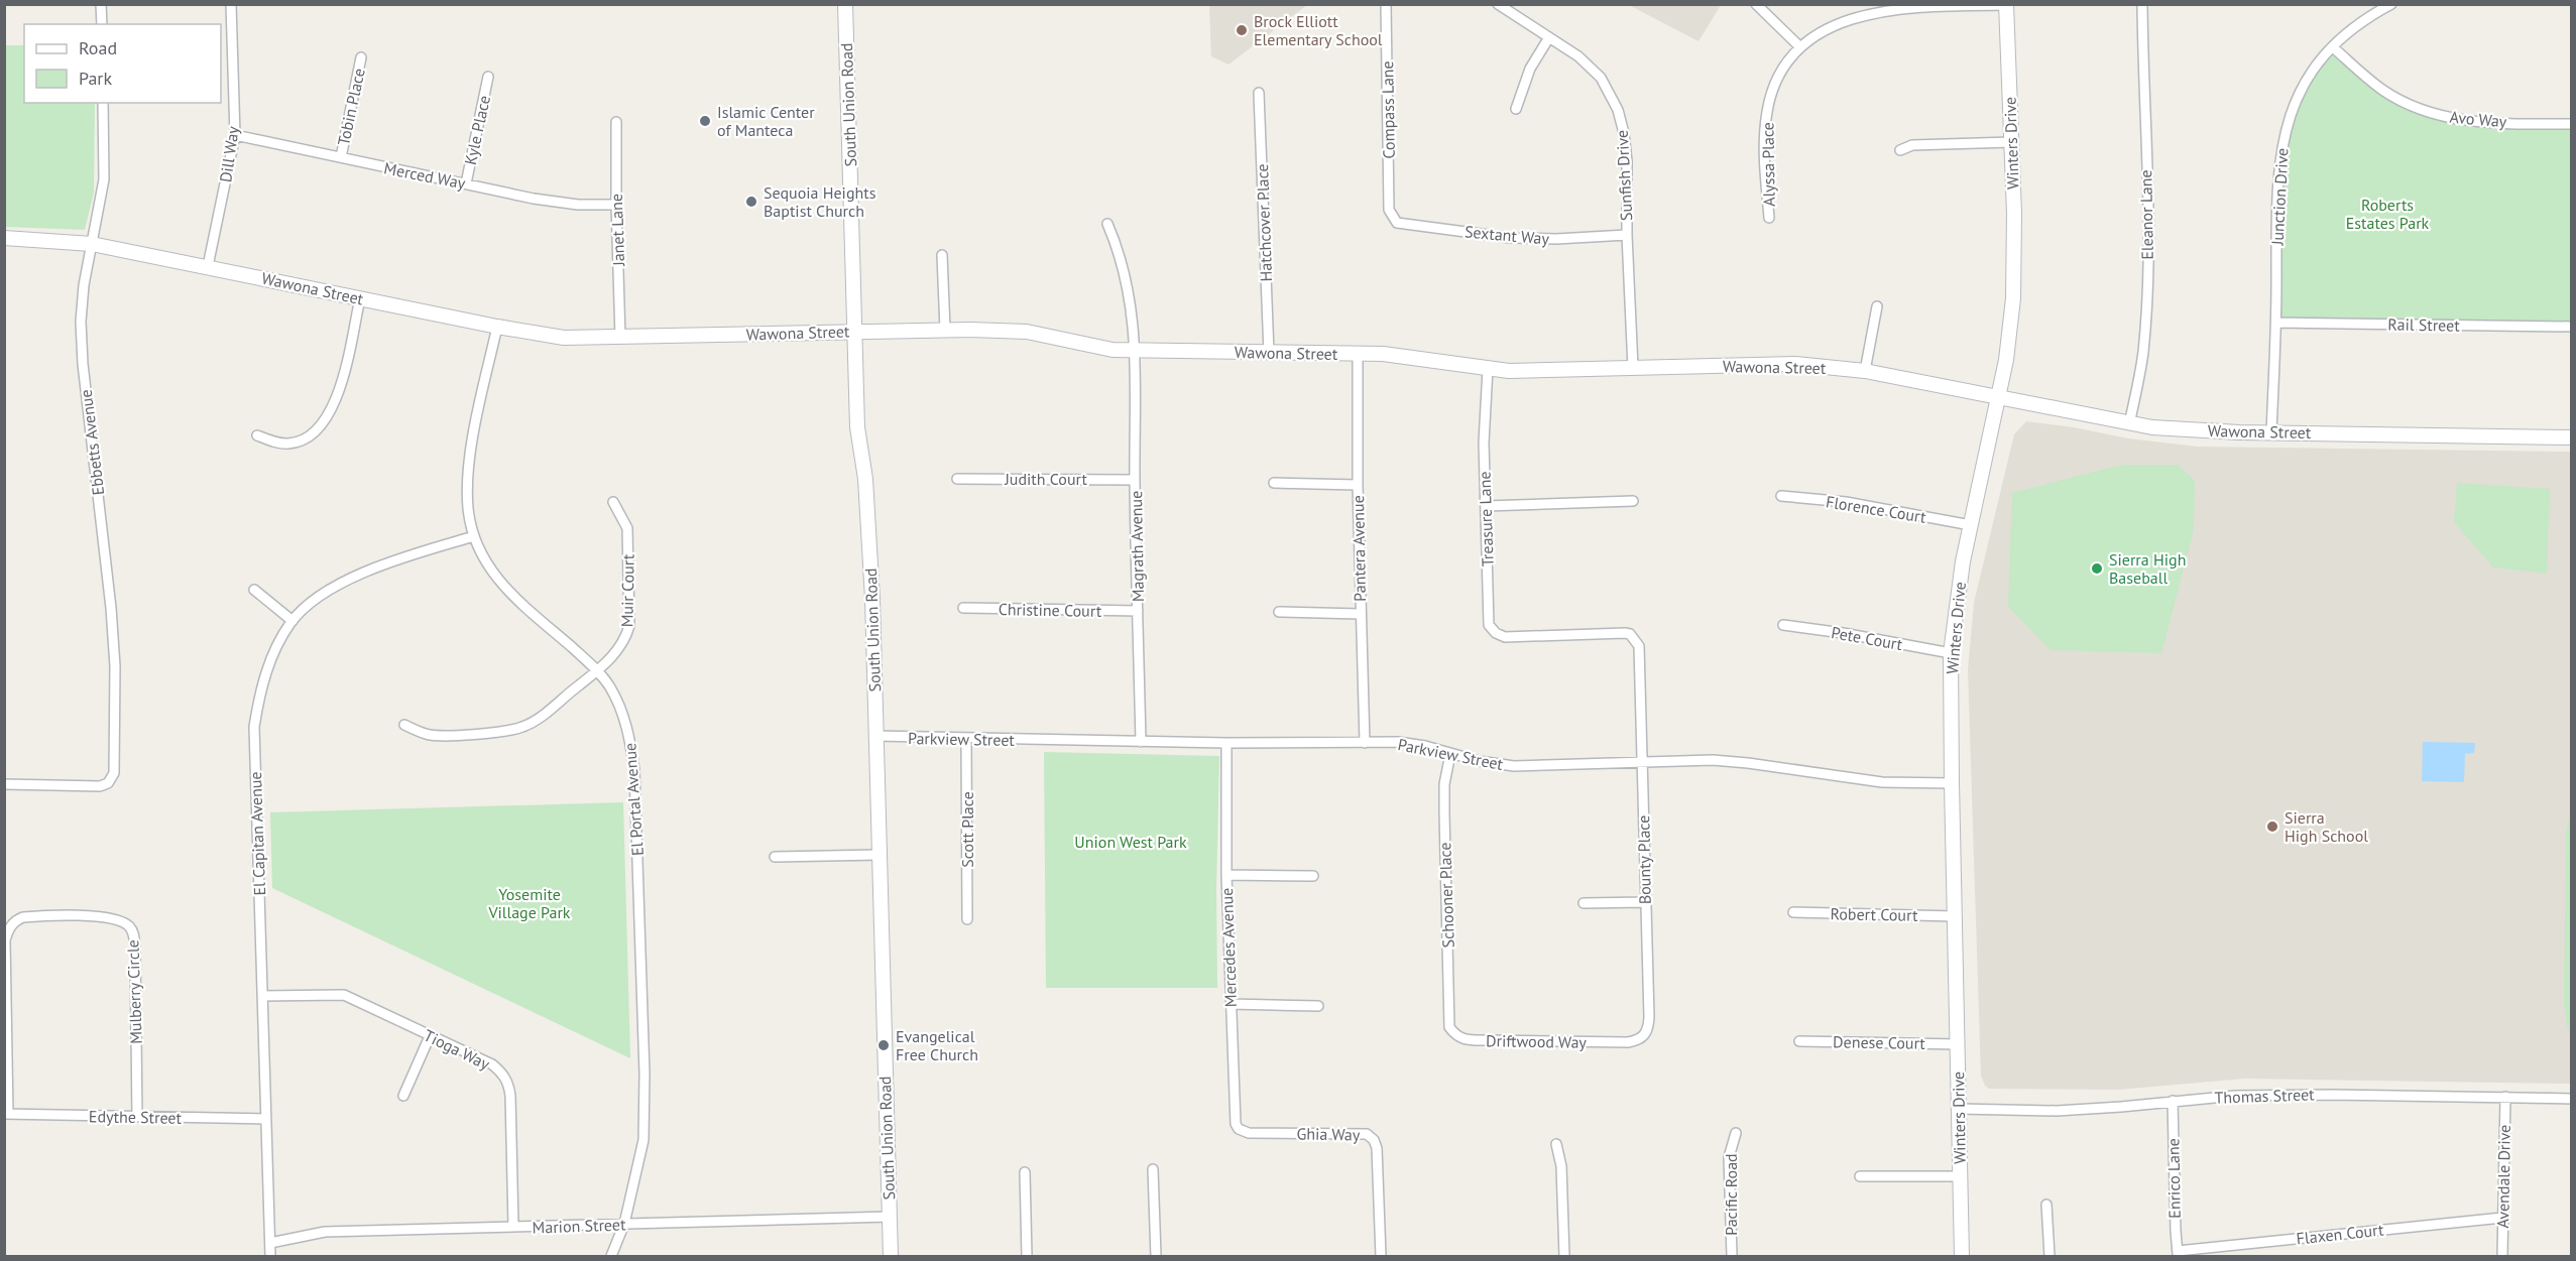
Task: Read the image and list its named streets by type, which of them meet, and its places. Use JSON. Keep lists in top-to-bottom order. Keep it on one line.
{"streets":{"street":["South Union Road","Tobin Place","Compass Lane","Avo Way","Kyle Place","Winters Drive","Dill Way","Alyssa Place","Merced Way","Sunfish Drive","Junction Drive","Eleanor Lane","Hatchcover Place","Janet Lane","Sextant Way","Wawona Street","Rail Street","Ebbetts Avenue","Judith Court","Florence Court","Treasure Lane","Magrath Avenue","Pantera Avenue","Muir Court","Christine Court","Pete Court","Parkview Street","El Portal Avenue","Scott Place","El Capitan Avenue","Bounty Place","Schooner Place","Robert Court","Mercedes Avenue","Mulberry Circle","Driftwood Way","Denese Court","Tioga Way","Thomas Street","Edythe Street","Ghia Way","Avendale Drive","Enrico Lane","Pacific Road","Marion Street","Flaxen Court"]},"crossings":[["South Union Road","Wawona Street"],["South Union Road","Parkview Street"],["South Union Road","Marion Street"],["Tobin Place","Merced Way"],["Compass Lane","Sextant Way"],["Avo Way","Junction Drive"],["Kyle Place","Merced Way"],["Winters Drive","Alyssa Place"],["Winters Drive","Wawona Street"],["Winters Drive","Florence Court"],["Winters Drive","Pete Court"],["Winters Drive","Parkview Street"],["Winters Drive","Robert Court"],["Winters Drive","Denese Court"],["Winters Drive","Thomas Street"],["Dill Way","Merced Way"],["Dill Way","Wawona Street"],["Merced Way","Janet Lane"],["Sunfish Drive","Sextant Way"],["Sunfish Drive","Wawona Street"],["Junction Drive","Wawona Street"],["Junction Drive","Rail Street"],["Eleanor Lane","Wawona Street"],["Hatchcover Place","Wawona Street"],["Janet Lane","Wawona Street"],["Wawona Street","Ebbetts Avenue"],["Wawona Street","Treasure Lane"],["Wawona Street","Magrath Avenue"],["Wawona Street","Pantera Avenue"],["Wawona Street","El Portal Avenue"],["Judith Court","Magrath Avenue"],["Treasure Lane","Bounty Place"],["Magrath Avenue","Christine Court"],["Magrath Avenue","Parkview Street"],["Pantera Avenue","Parkview Street"],["Muir Court","El Portal Avenue"],["Parkview Street","Scott Place"],["Parkview Street","Bounty Place"],["Parkview Street","Schooner Place"],["Parkview Street","Mercedes Avenue"],["El Portal Avenue","El Capitan Avenue"],["El Portal Avenue","Marion Street"],["El Capitan Avenue","Tioga Way"],["El Capitan Avenue","Edythe Street"],["El Capitan Avenue","Marion Street"],["Bounty Place","Driftwood Way"],["Schooner Place","Driftwood Way"],["Mercedes Avenue","Ghia Way"],["Mulberry Circle","Edythe Street"],["Tioga Way","Marion Street"],["Thomas Street","Avendale Drive"],["Thomas Street","Enrico Lane"],["Avendale Drive","Flaxen Court"],["Enrico Lane","Flaxen Court"]],"parks":["Roberts Estates Park","Union West Park","Yosemite Village Park"],"places":["Brock Elliott Elementary School","Islamic Center of Manteca","Sequoia Heights Baptist Church","Sierra High Baseball","Sierra High School","Evangelical Free Church"],"legend":["Road","Park"]}
